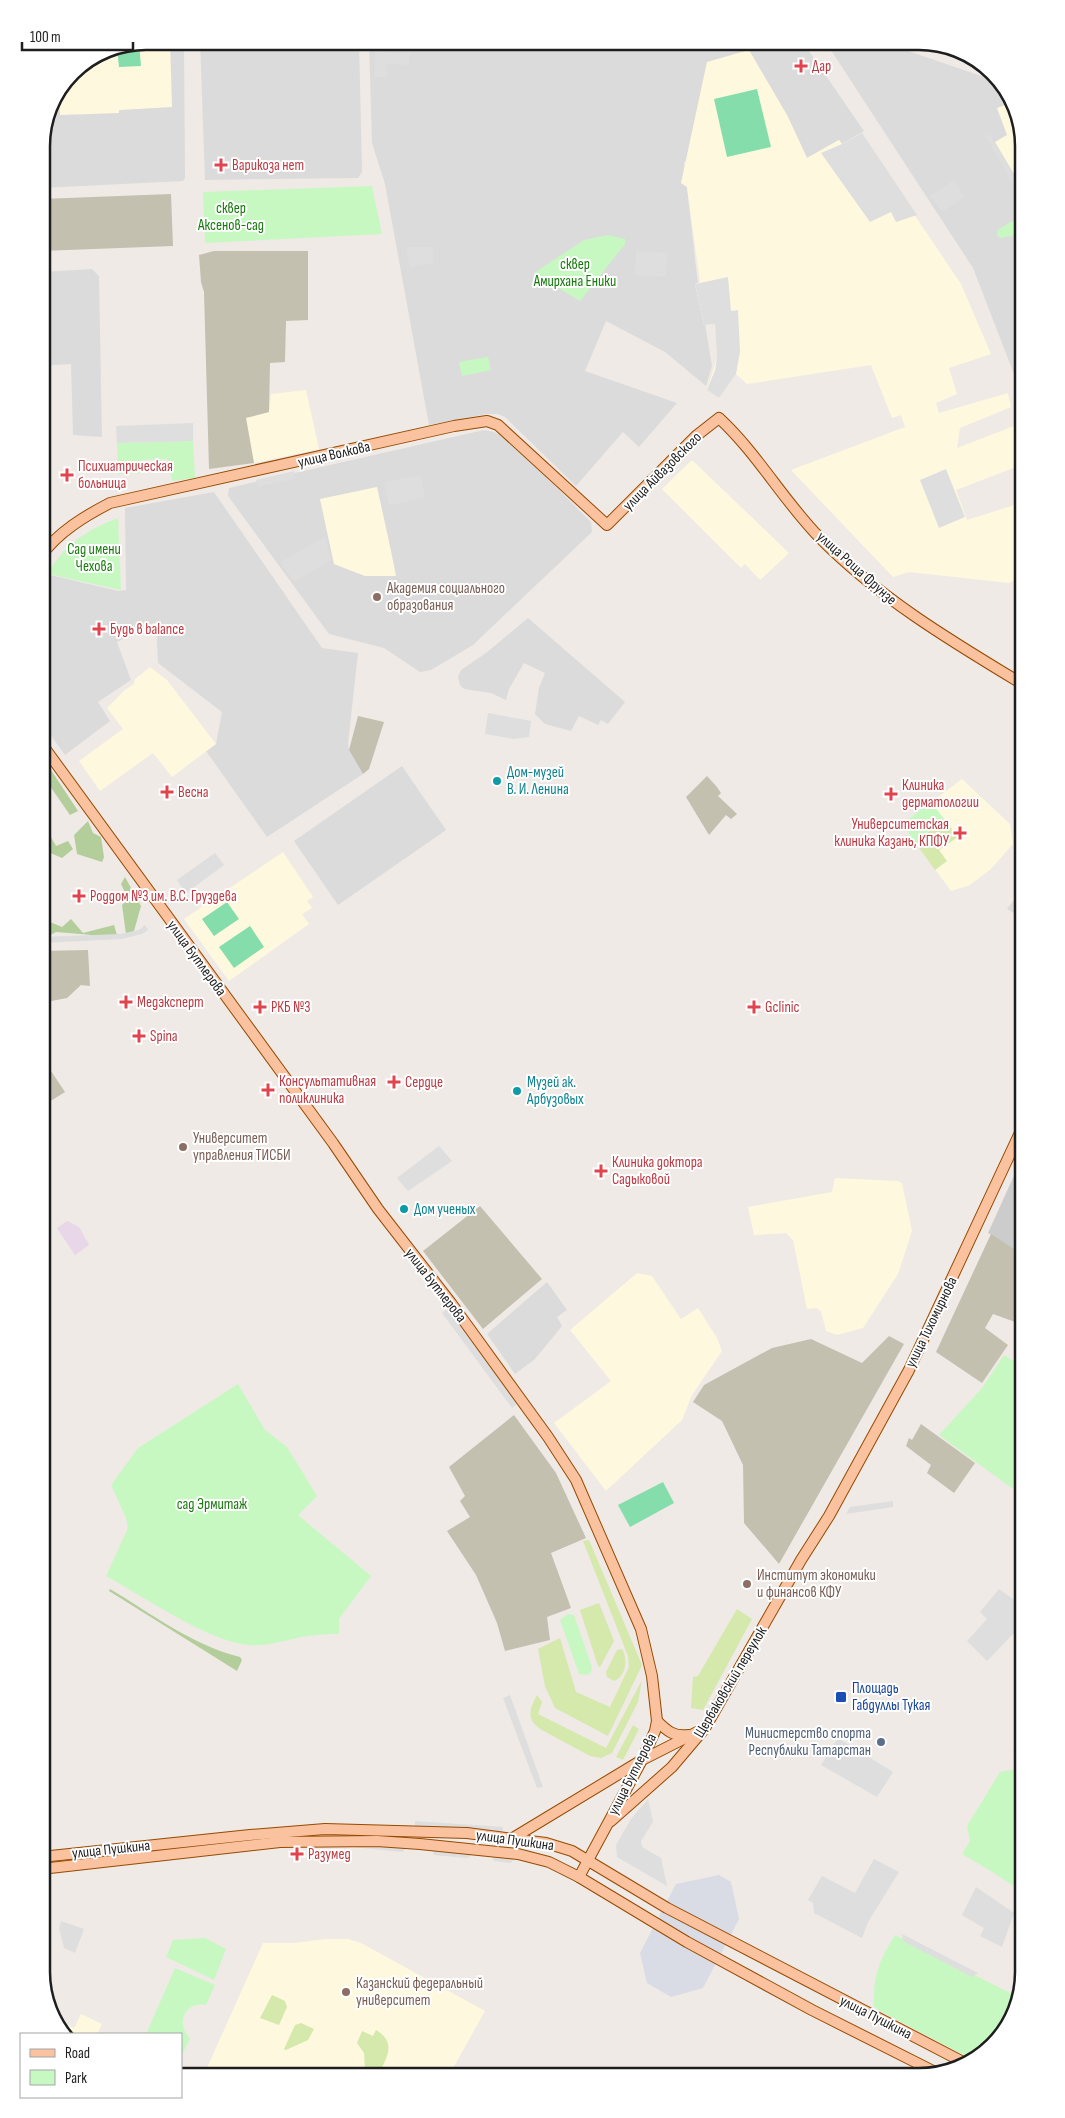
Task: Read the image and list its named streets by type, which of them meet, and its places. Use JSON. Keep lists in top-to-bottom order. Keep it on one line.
{"streets":{"main road":["улица Волкова","улица Айвазовского","улица Роща Фрунзе","улица Бутлерова","улица Тихомирнова","Щербаковский переулок","улица Пушкина"]},"crossings":[["улица Волкова","улица Айвазовского"],["улица Айвазовского","улица Роща Фрунзе"],["улица Бутлерова","Щербаковский переулок"],["улица Бутлерова","улица Пушкина"],["улица Тихомирнова","Щербаковский переулок"]],"parks":["сквер Аксенов-сад","сквер Амирхана Еники","Сад имени Чехова","сад Эрмитаж"],"places":{"health":["Дар","Варикоза нет","Психиатрическая больница","Будь в balance","Весна","Клиника дерматологии","Университетская клиника Казань, КПФУ","Роддом №3 им. В.С. Груздева","Медэксперт","РКБ №3","Gclinic","Spina","Сердце","Консультативная поликлиника","Клиника доктора Садыковой","Разумед"],"other":["Академия социального образования","Дом-музей В. И. Ленина","Музей ак. Арбузовых","Университет управления ТИСБИ","Дом ученых","Институт экономики и финансов КФУ","Министерство спорта Республики Татарстан","Казанский федеральный университет"],"transit":["Площадь Габдуллы Тукая"]},"legend":["Road","Park"],"scale_bar":"100 m"}
